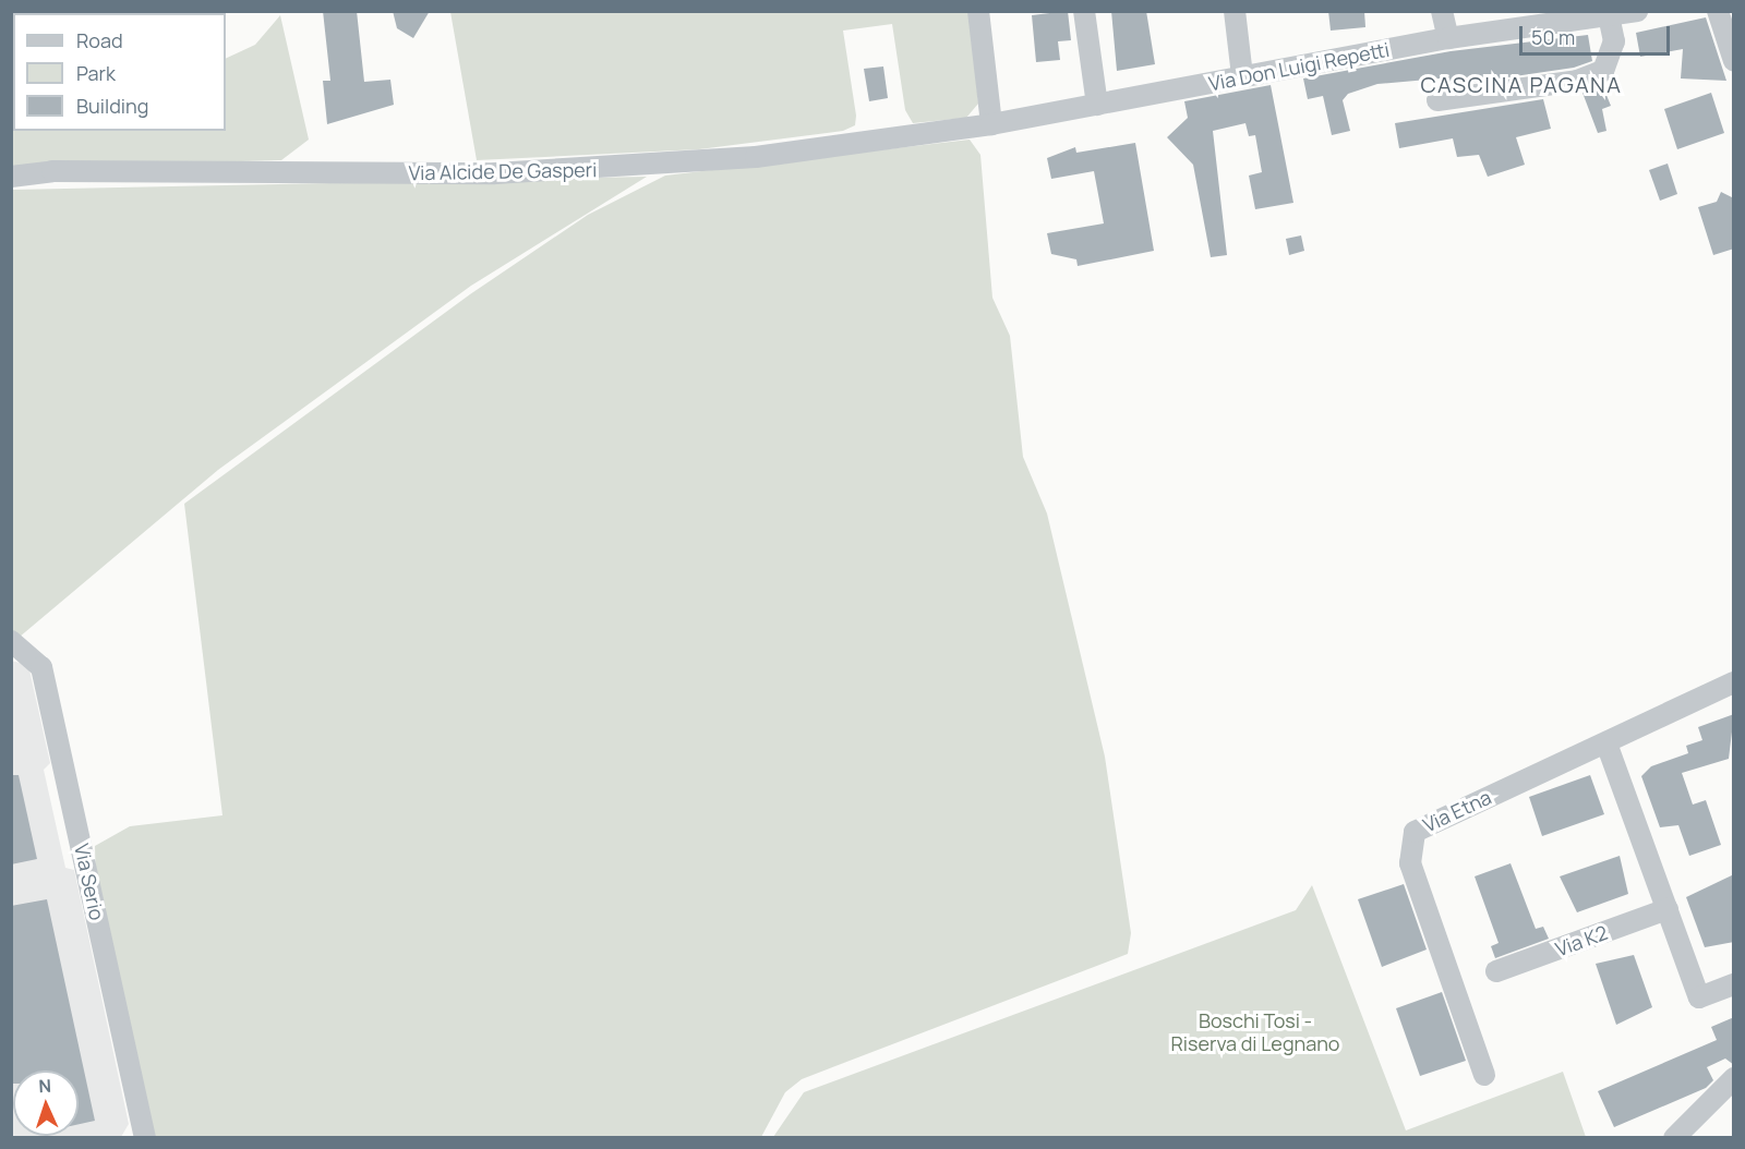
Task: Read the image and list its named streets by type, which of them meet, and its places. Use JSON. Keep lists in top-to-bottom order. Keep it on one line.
{"streets":{"street":["Via Don Luigi Repetti","Via Alcide De Gasperi","Via Etna","Via Serio","Via K2"]},"crossings":[["Via Don Luigi Repetti","Via Alcide De Gasperi"]],"districts":["CASCINA PAGANA"],"parks":["Boschi Tosi - Riserva di Legnano"],"legend":["Road","Park","Building"],"scale_bar":"50 m","north":"top"}
